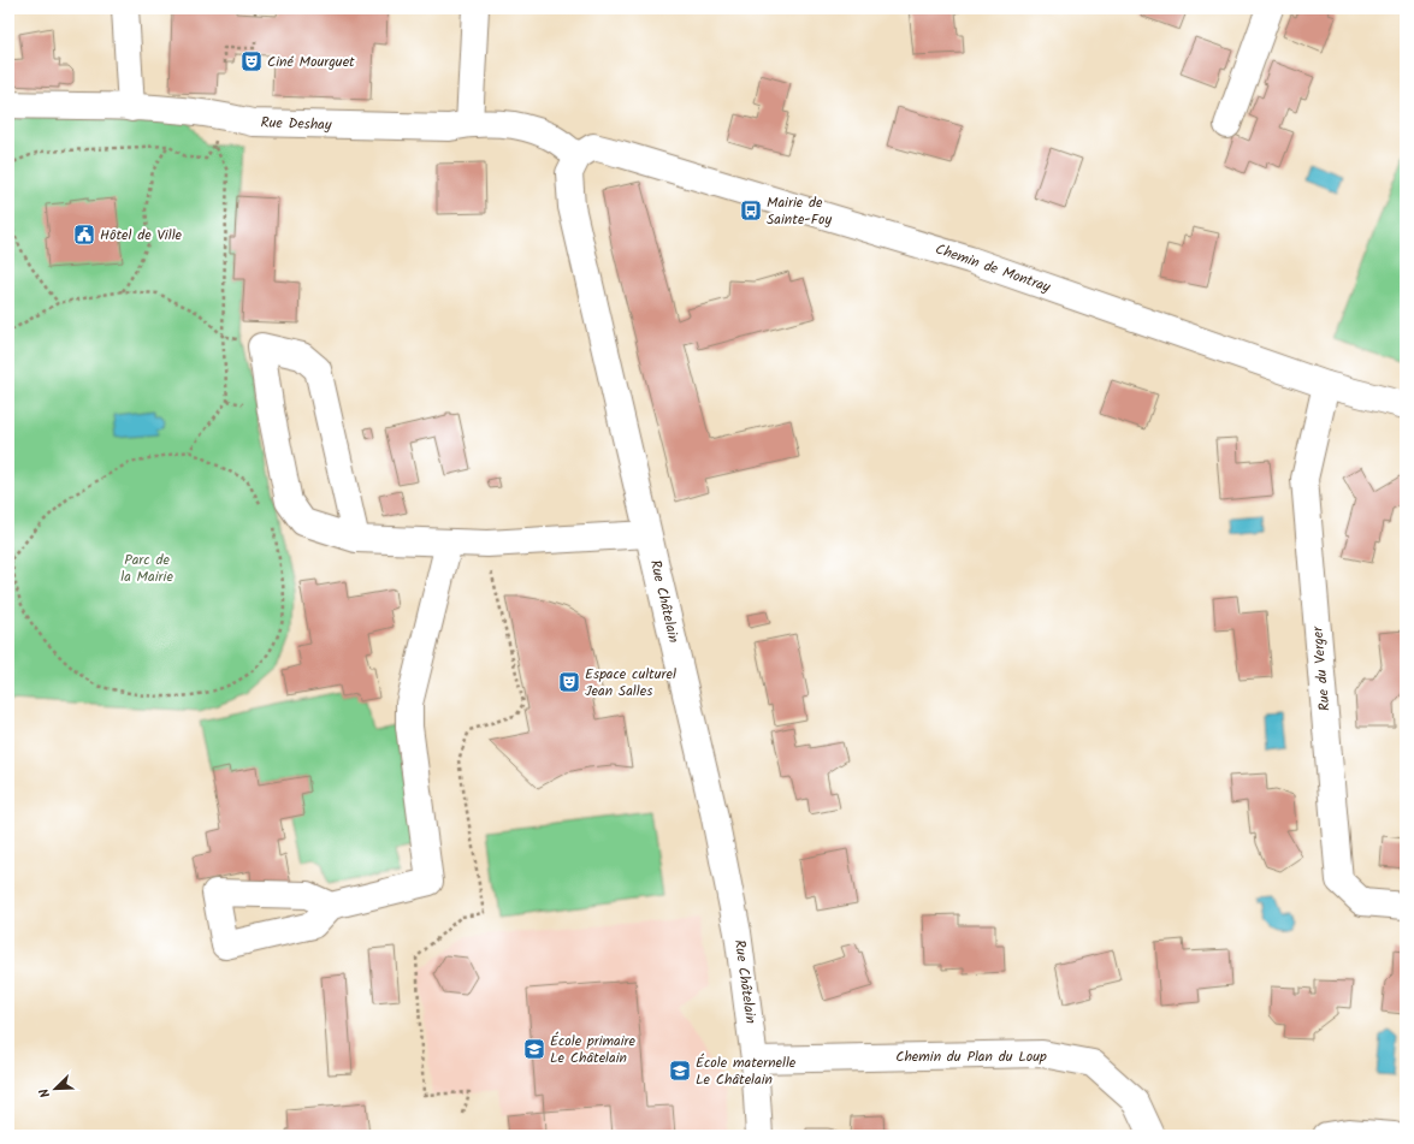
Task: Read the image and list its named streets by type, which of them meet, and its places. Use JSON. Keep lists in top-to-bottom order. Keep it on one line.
{"streets":{"street":["Rue Deshay","Chemin de Montray","Rue Châtelain","Rue du Verger","Chemin du Plan du Loup"]},"crossings":[["Rue Deshay","Chemin de Montray"],["Rue Deshay","Rue Châtelain"],["Chemin de Montray","Rue Châtelain"],["Chemin de Montray","Rue du Verger"],["Rue Châtelain","Chemin du Plan du Loup"]],"parks":["Parc de la Mairie"],"places":{"theatre":["Ciné Mourguet","Espace culturel Jean Salles"],"bus stop":["Mairie de Sainte-Foy"],"public building":["Hôtel de Ville"],"school or university":["École primaire Le Châtelain","École maternelle Le Châtelain"]},"north":"bottom left"}
